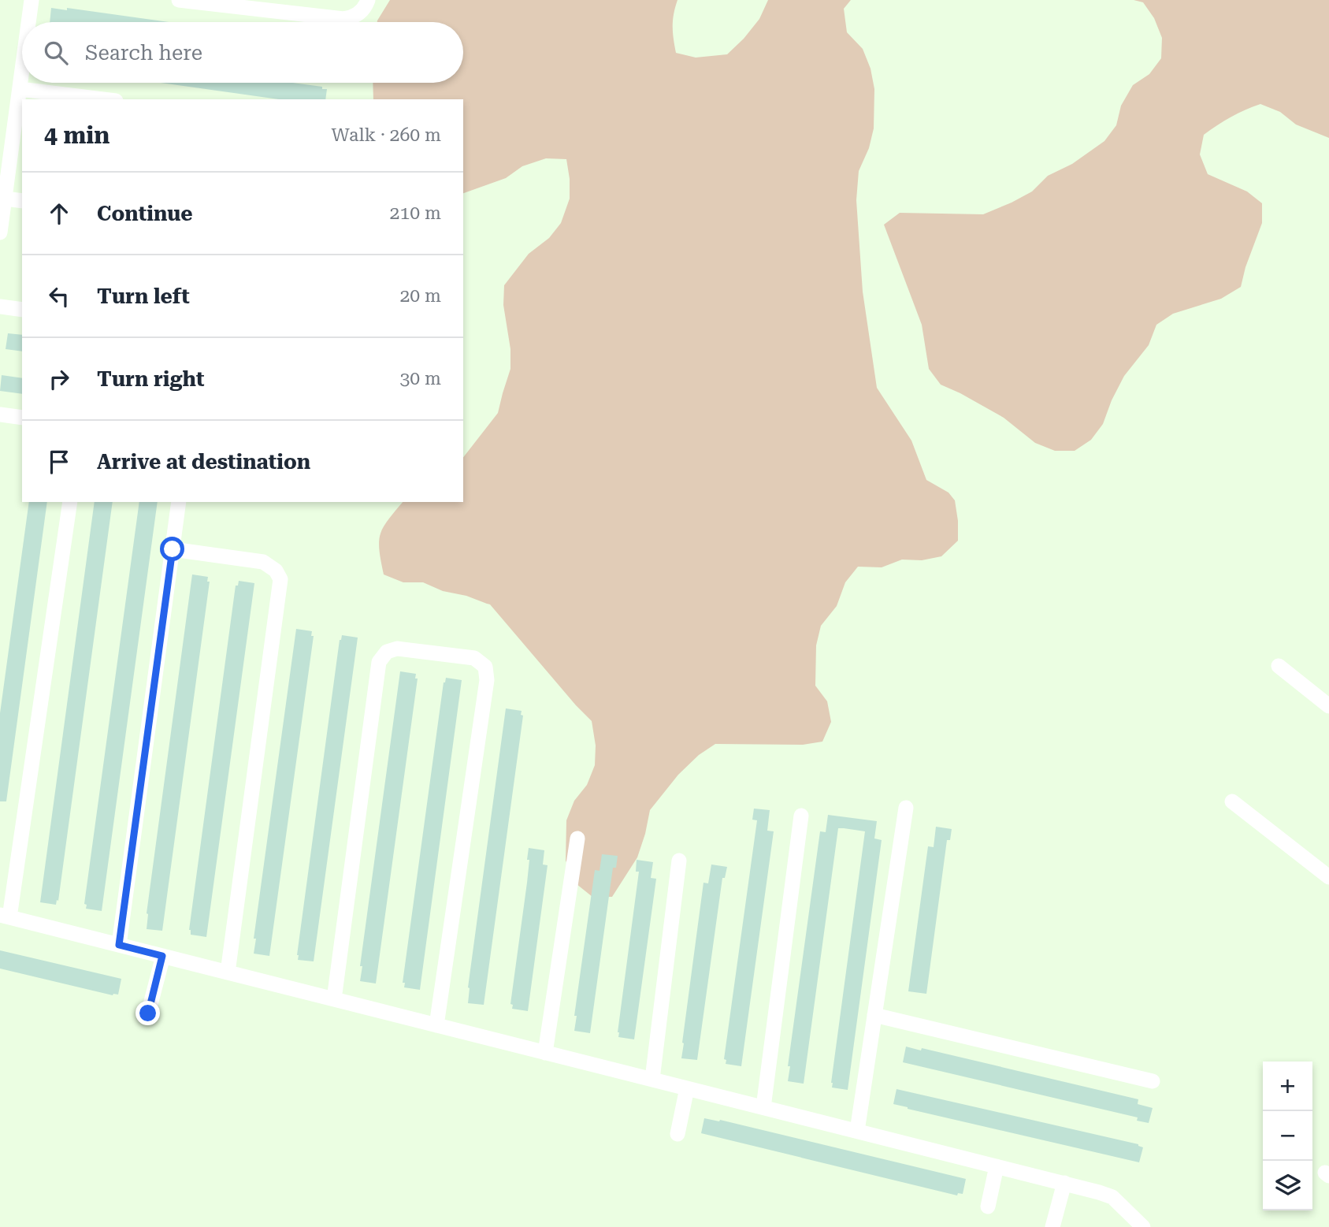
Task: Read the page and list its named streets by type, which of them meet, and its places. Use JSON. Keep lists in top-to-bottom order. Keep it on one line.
{"page":{"search":"Search here","heading":["4 min","Walk · 260 m"],"list":[["Continue","210 m"],["Turn left","20 m"],["Turn right","30 m"],"Arrive at destination"],"map_buttons":["+","−"]}}
